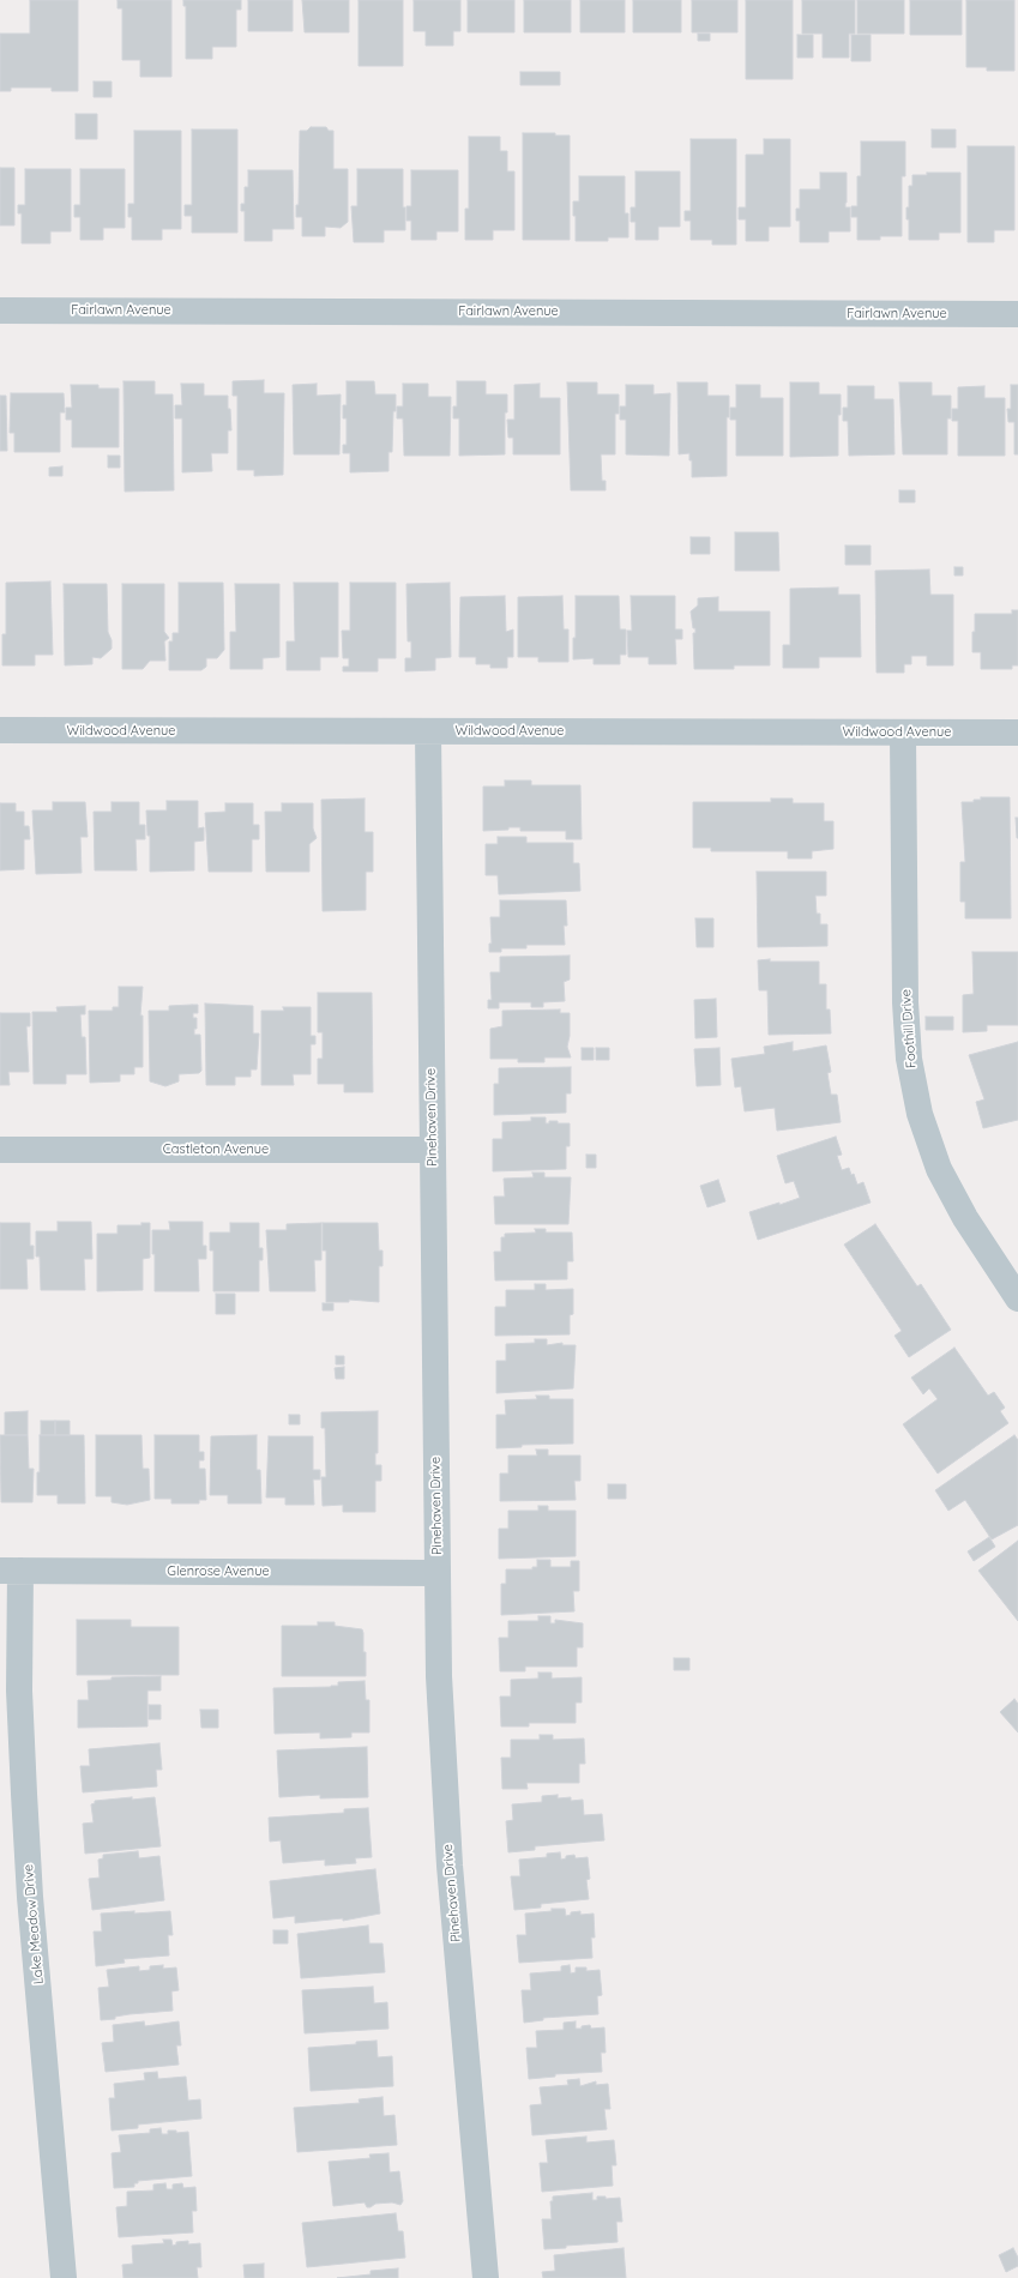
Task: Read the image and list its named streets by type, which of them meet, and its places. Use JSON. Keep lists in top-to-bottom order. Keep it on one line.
{"streets":{"street":["Fairlawn Avenue","Wildwood Avenue","Foothill Drive","Pinehaven Drive","Castleton Avenue","Glenrose Avenue","Lake Meadow Drive"]},"crossings":[["Wildwood Avenue","Foothill Drive"],["Wildwood Avenue","Pinehaven Drive"],["Pinehaven Drive","Castleton Avenue"],["Pinehaven Drive","Glenrose Avenue"],["Glenrose Avenue","Lake Meadow Drive"]]}
